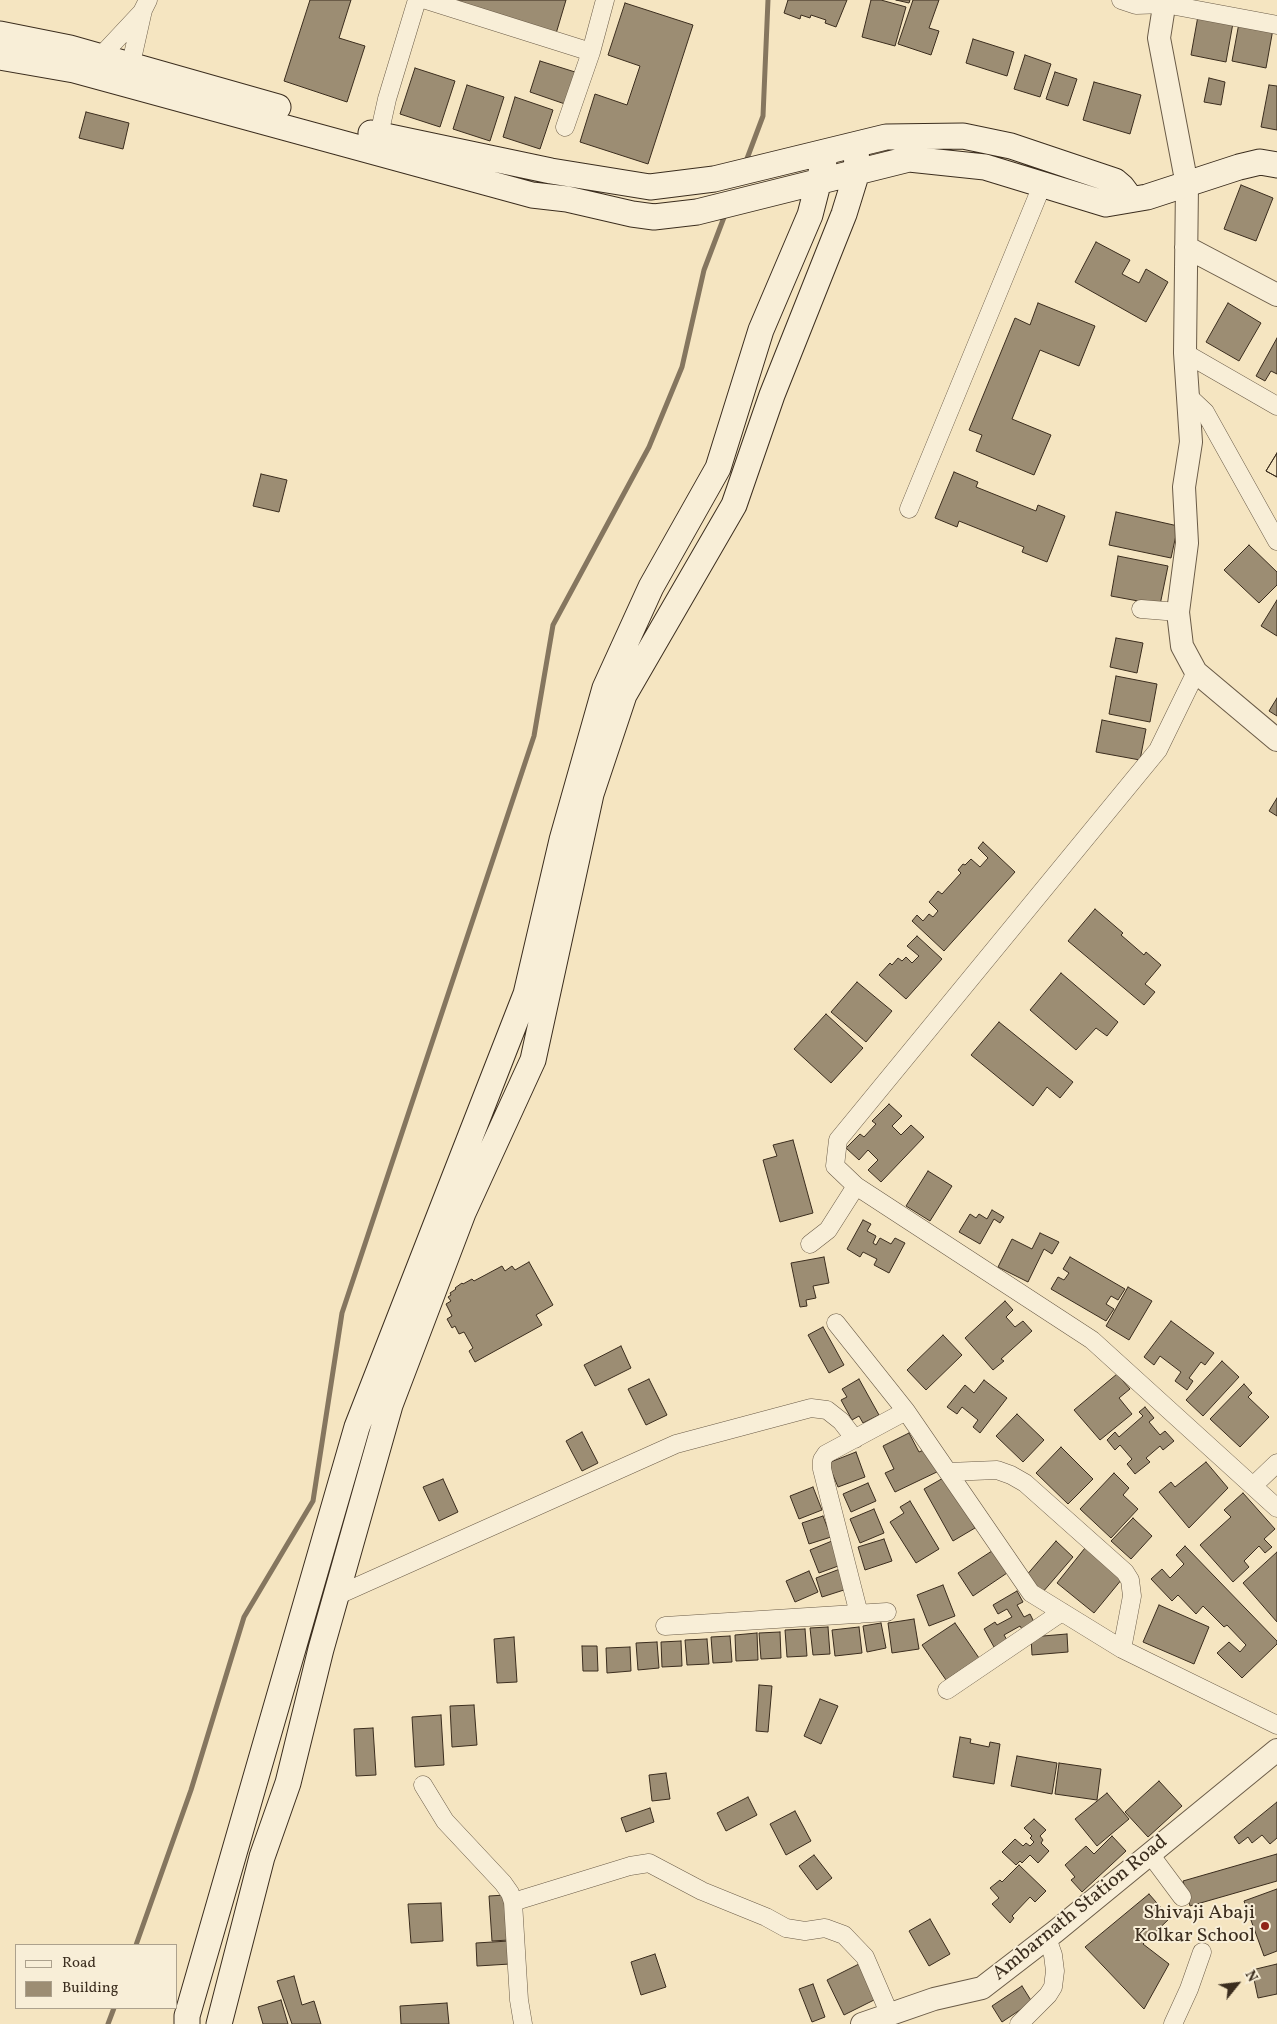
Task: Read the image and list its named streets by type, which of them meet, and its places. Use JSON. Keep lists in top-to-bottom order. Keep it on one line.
{"streets":{"street":["Ambarnath Station Road"]},"places":["Shivaji Abaji Kolkar School"],"legend":["Road","Building"],"north":"top right"}
